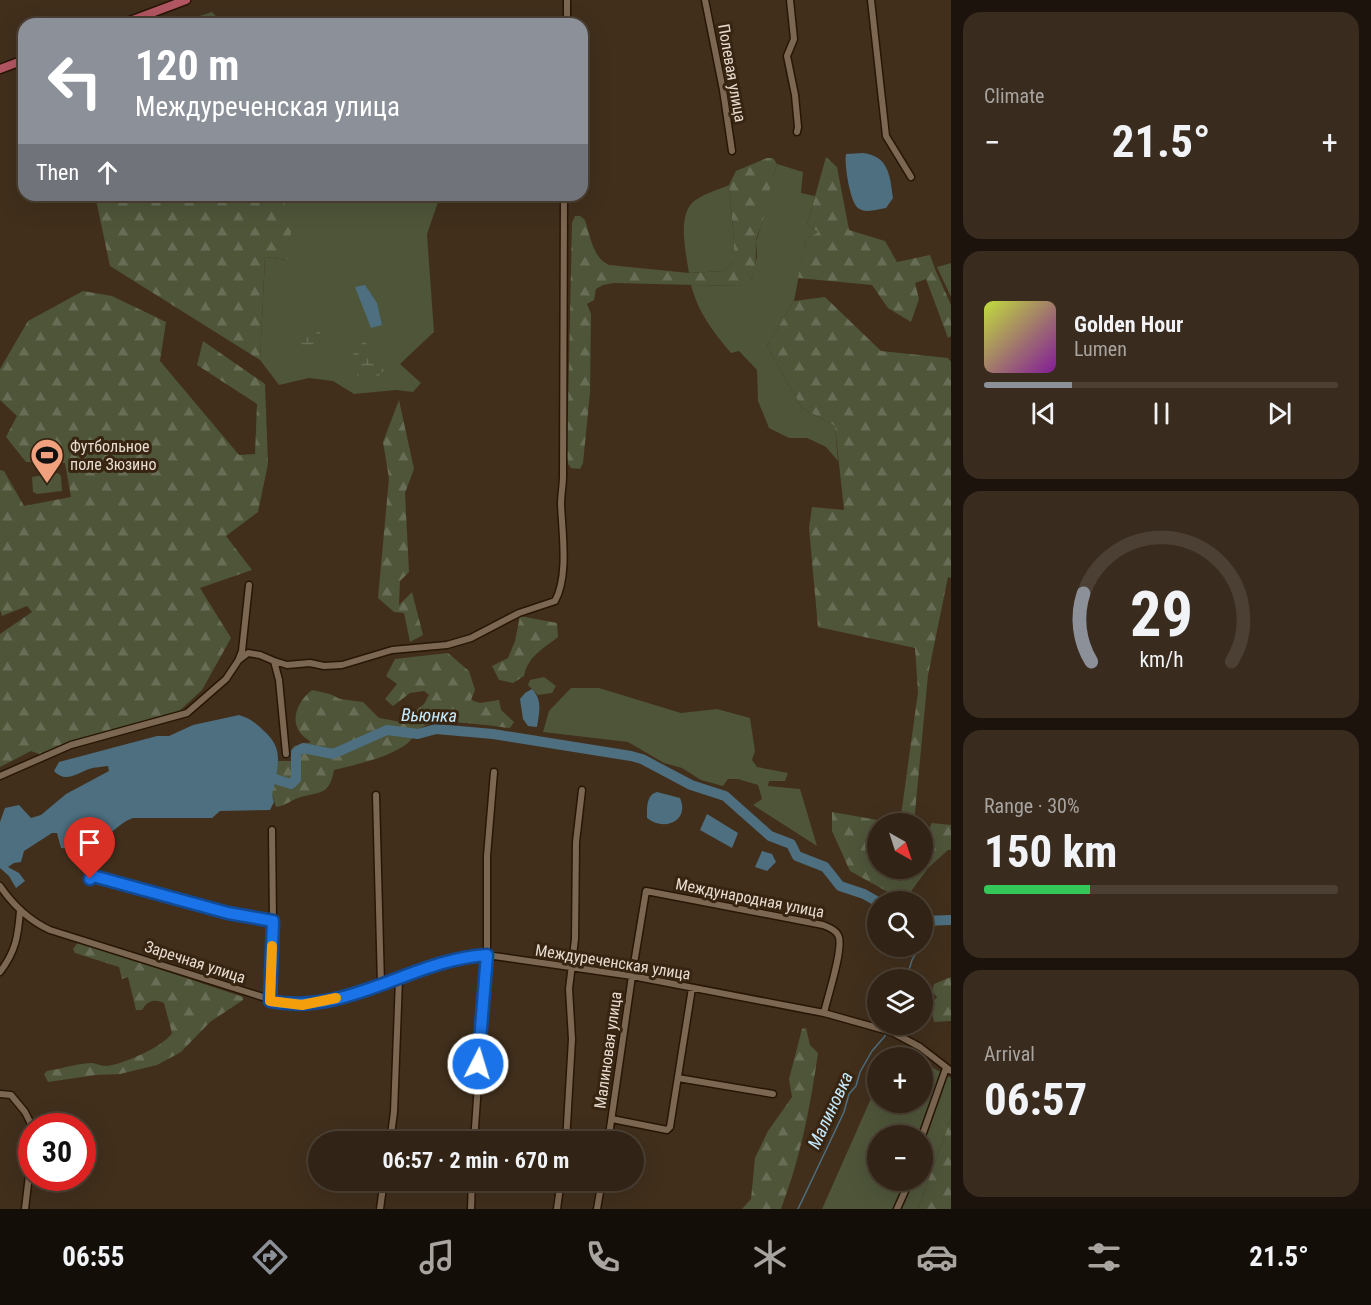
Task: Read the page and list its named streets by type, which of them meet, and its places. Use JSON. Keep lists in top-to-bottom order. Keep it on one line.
{"streets":{"street":["Полевая улица","Международная улица","Заречная улица","Междуреченская улица","Малиновая улица"]},"crossings":[["Международная улица","Междуреченская улица"],["Международная улица","Малиновая улица"],["Заречная улица","Междуреченская улица"],["Междуреченская улица","Малиновая улица"]],"water":["Вьюнка","Малиновка"],"places":{"sports":["Футбольное поле Зюзино"]},"north":"bottom right","page":{"tile":["Climate",["Range · 30%","150 km"],["Arrival","06:57"]],"turn":["120 m","Междуреченская улица"],"heat":["−","21.5°","+"],"then":"Then","song":["Golden Hour","Lumen"],"map_buttons":["+","−"],"limit":"30","trip":"06:57 · 2 min · 670 m","tabs":["06:55","21.5°"],"gauge":["29","km/h"]}}
